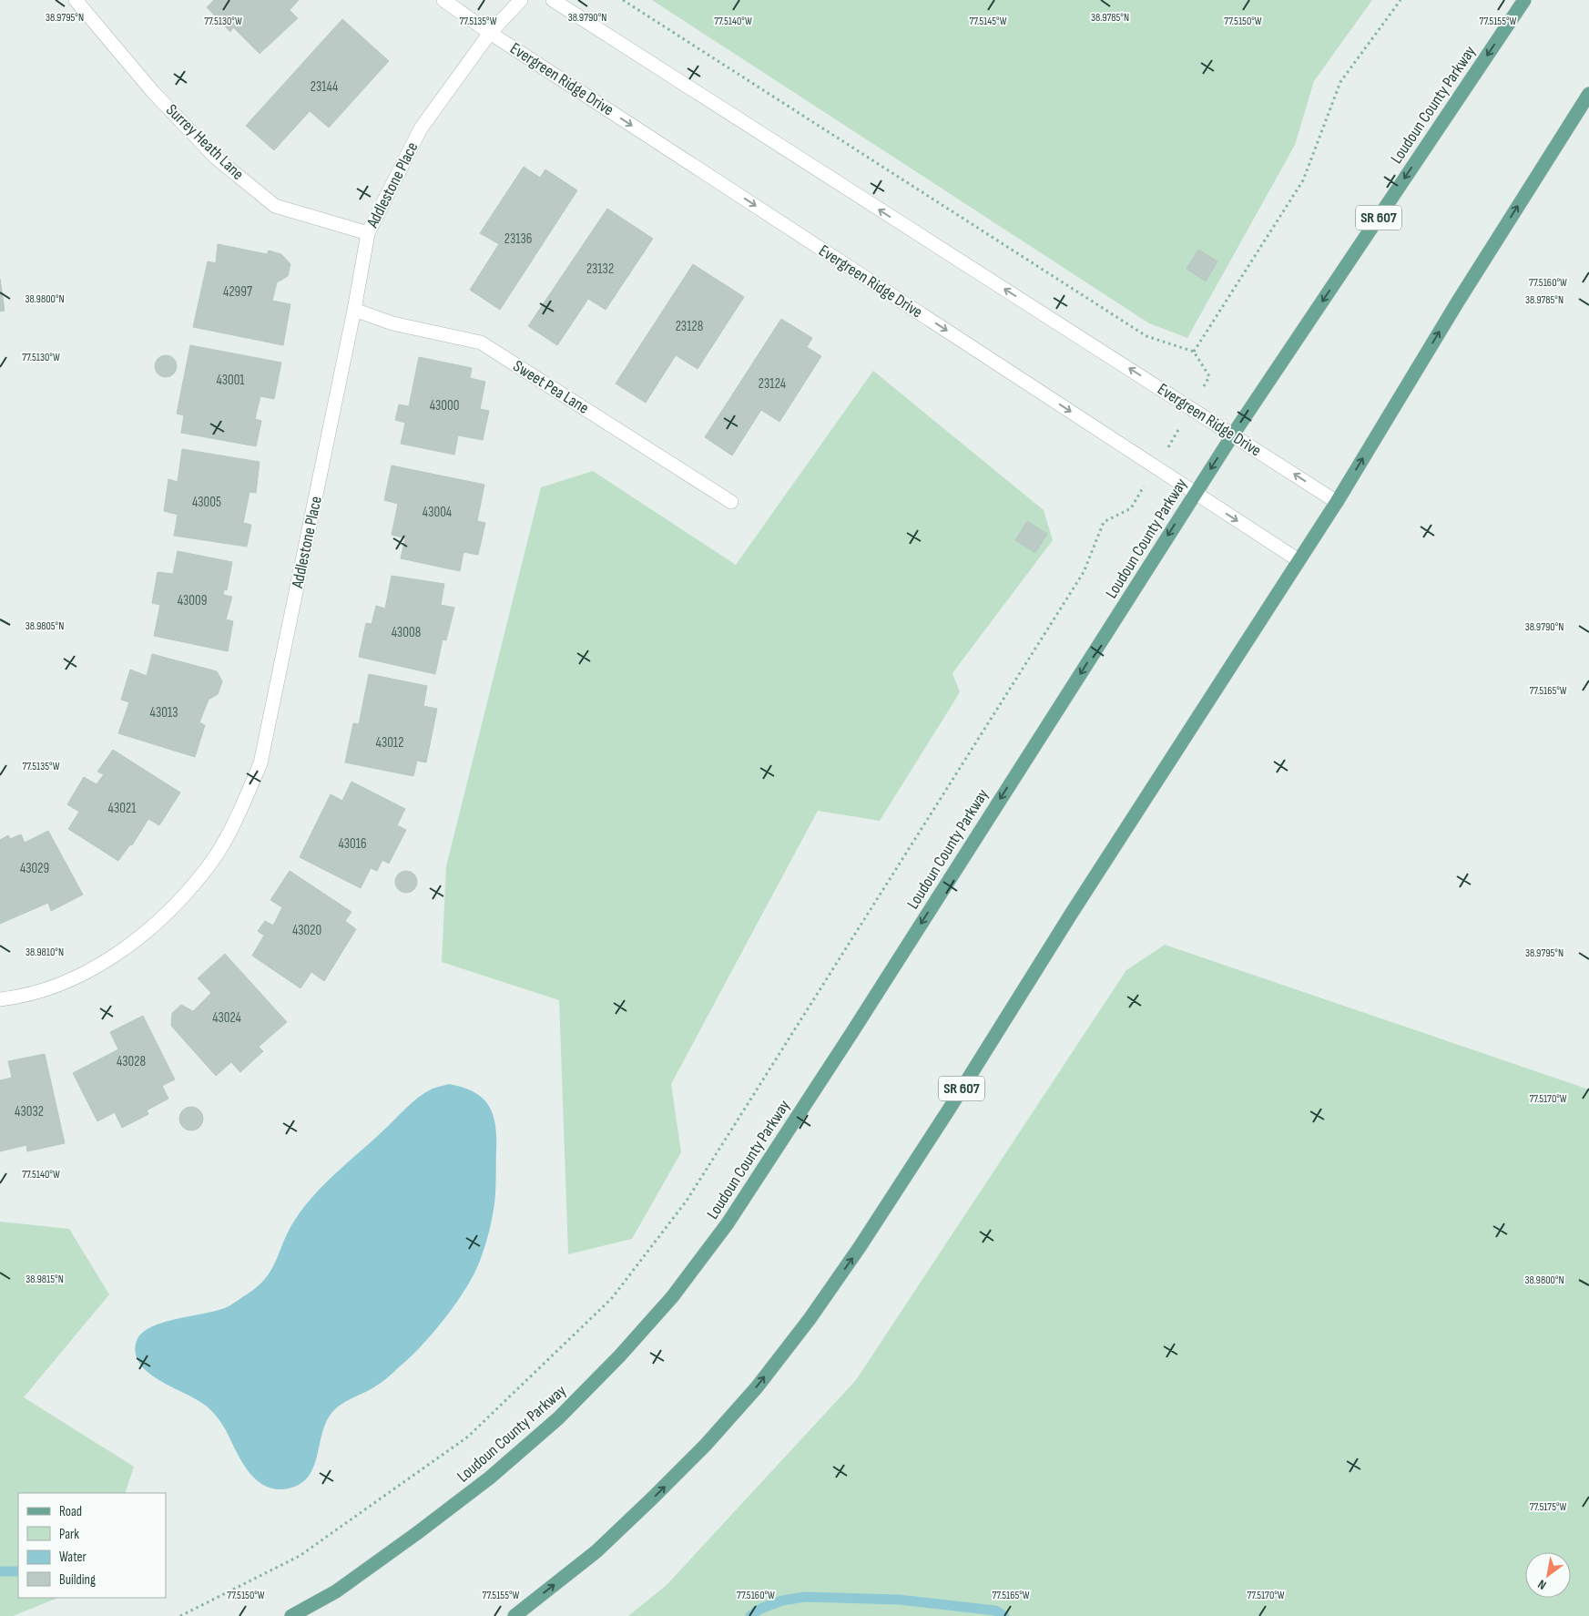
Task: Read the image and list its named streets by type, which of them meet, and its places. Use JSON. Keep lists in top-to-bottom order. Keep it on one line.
{"streets":{"main road":["Loudoun County Parkway","SR 607"],"street":["Evergreen Ridge Drive","Surrey Heath Lane","Addlestone Place","Sweet Pea Lane"]},"crossings":[["Evergreen Ridge Drive","Loudoun County Parkway"],["Evergreen Ridge Drive","Addlestone Place"],["Evergreen Ridge Drive","SR 607"],["Surrey Heath Lane","Addlestone Place"],["Addlestone Place","Sweet Pea Lane"]],"house_numbers":["23144","23136","23132","42997","23128","43001","23124","43000","43005","43004","43009","43008","43013","43012","43021","43016","43029","43020","43024","43028","43032"],"legend":["Road","Park","Water","Building"],"north":"bottom left","coordinates":["38.9795°N","38.9790°N","38.9785°N","77.5130°W","77.5135°W","77.5140°W","77.5145°W","77.5150°W","77.5155°W","77.5160°W","38.9800°N","38.9805°N","77.5165°W","38.9810°N","77.5170°W","38.9815°N","77.5175°W"]}
